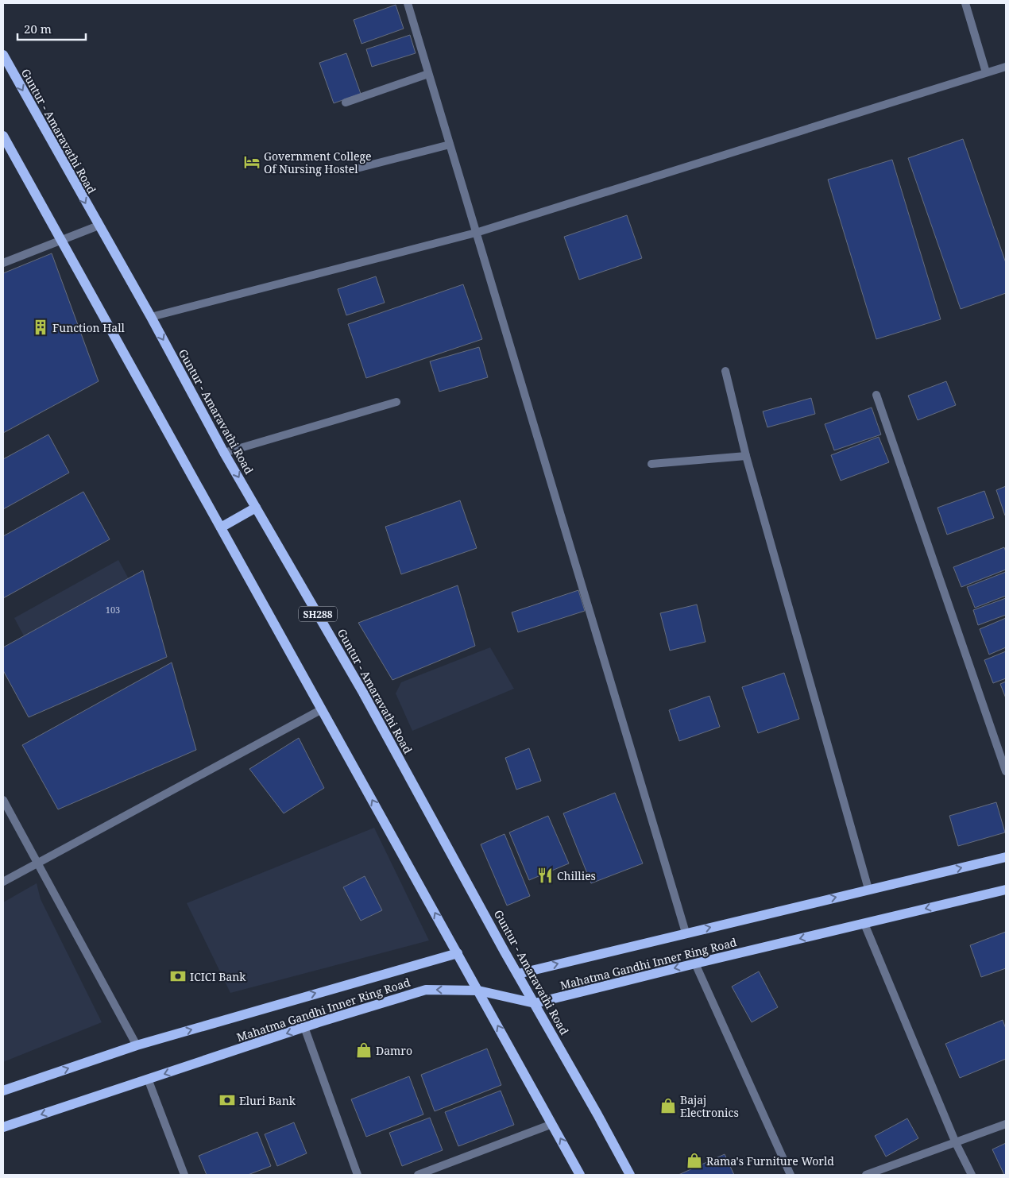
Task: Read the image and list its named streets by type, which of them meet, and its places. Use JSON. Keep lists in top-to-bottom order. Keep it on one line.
{"streets":{"main road":["Guntur - Amaravathi Road","SH288","Mahatma Gandhi Inner Ring Road"]},"crossings":[["Guntur - Amaravathi Road","Mahatma Gandhi Inner Ring Road"]],"places":{"hotel":["Government College Of Nursing Hostel"],"building":["Function Hall"],"restaurant":["Chillies"],"bank":["ICICI Bank","Eluri Bank"],"shop":["Damro","Bajaj Electronics","Rama's Furniture World"]},"house_numbers":["103"],"scale_bar":"20 m"}
